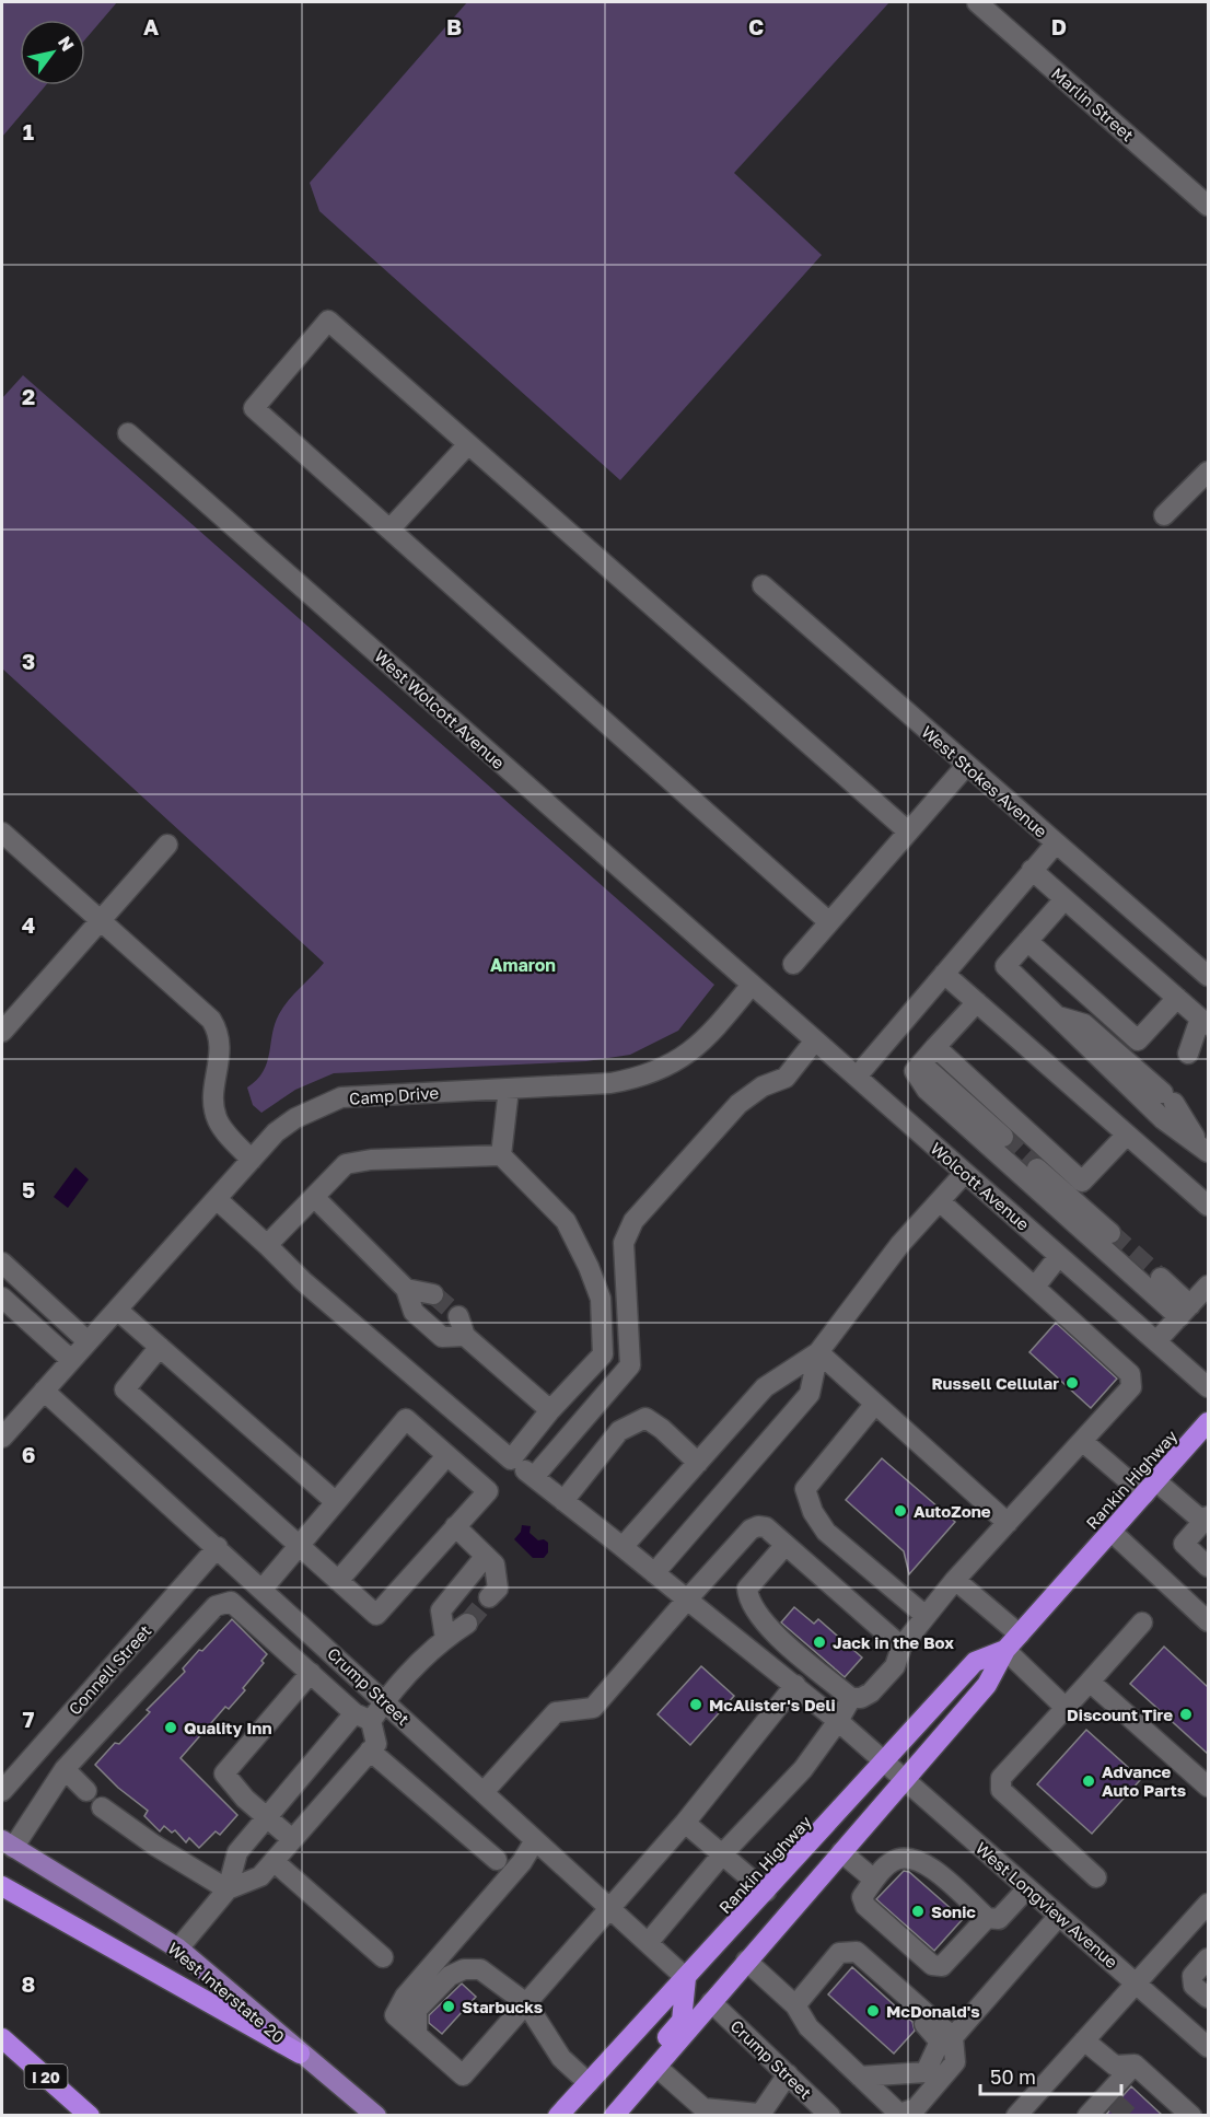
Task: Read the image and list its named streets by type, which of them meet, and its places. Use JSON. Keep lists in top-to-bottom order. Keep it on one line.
{"streets":{"highway":["Rankin Highway","I 20"],"main road":["West Interstate 20"],"street":["Marlin Street","West Wolcott Avenue","West Stokes Avenue","Camp Drive","Wolcott Avenue","Connell Street","Crump Street","West Longview Avenue"]},"crossings":[["West Wolcott Avenue","Camp Drive"],["West Wolcott Avenue","Wolcott Avenue"],["Camp Drive","Wolcott Avenue"],["Camp Drive","Crump Street"],["Camp Drive","West Longview Avenue"],["Rankin Highway","Crump Street"],["Rankin Highway","West Longview Avenue"],["Connell Street","Crump Street"]],"districts":["Amaron"],"places":["Russell Cellular","AutoZone","Jack in the Box","McAlister's Deli","Discount Tire","Quality Inn","Advance Auto Parts","Sonic","Starbucks","McDonald's"],"scale_bar":"50 m","north":"top right","grid":{"columns":["A","B","C","D"],"rows":["1","2","3","4","5","6","7","8"]}}
